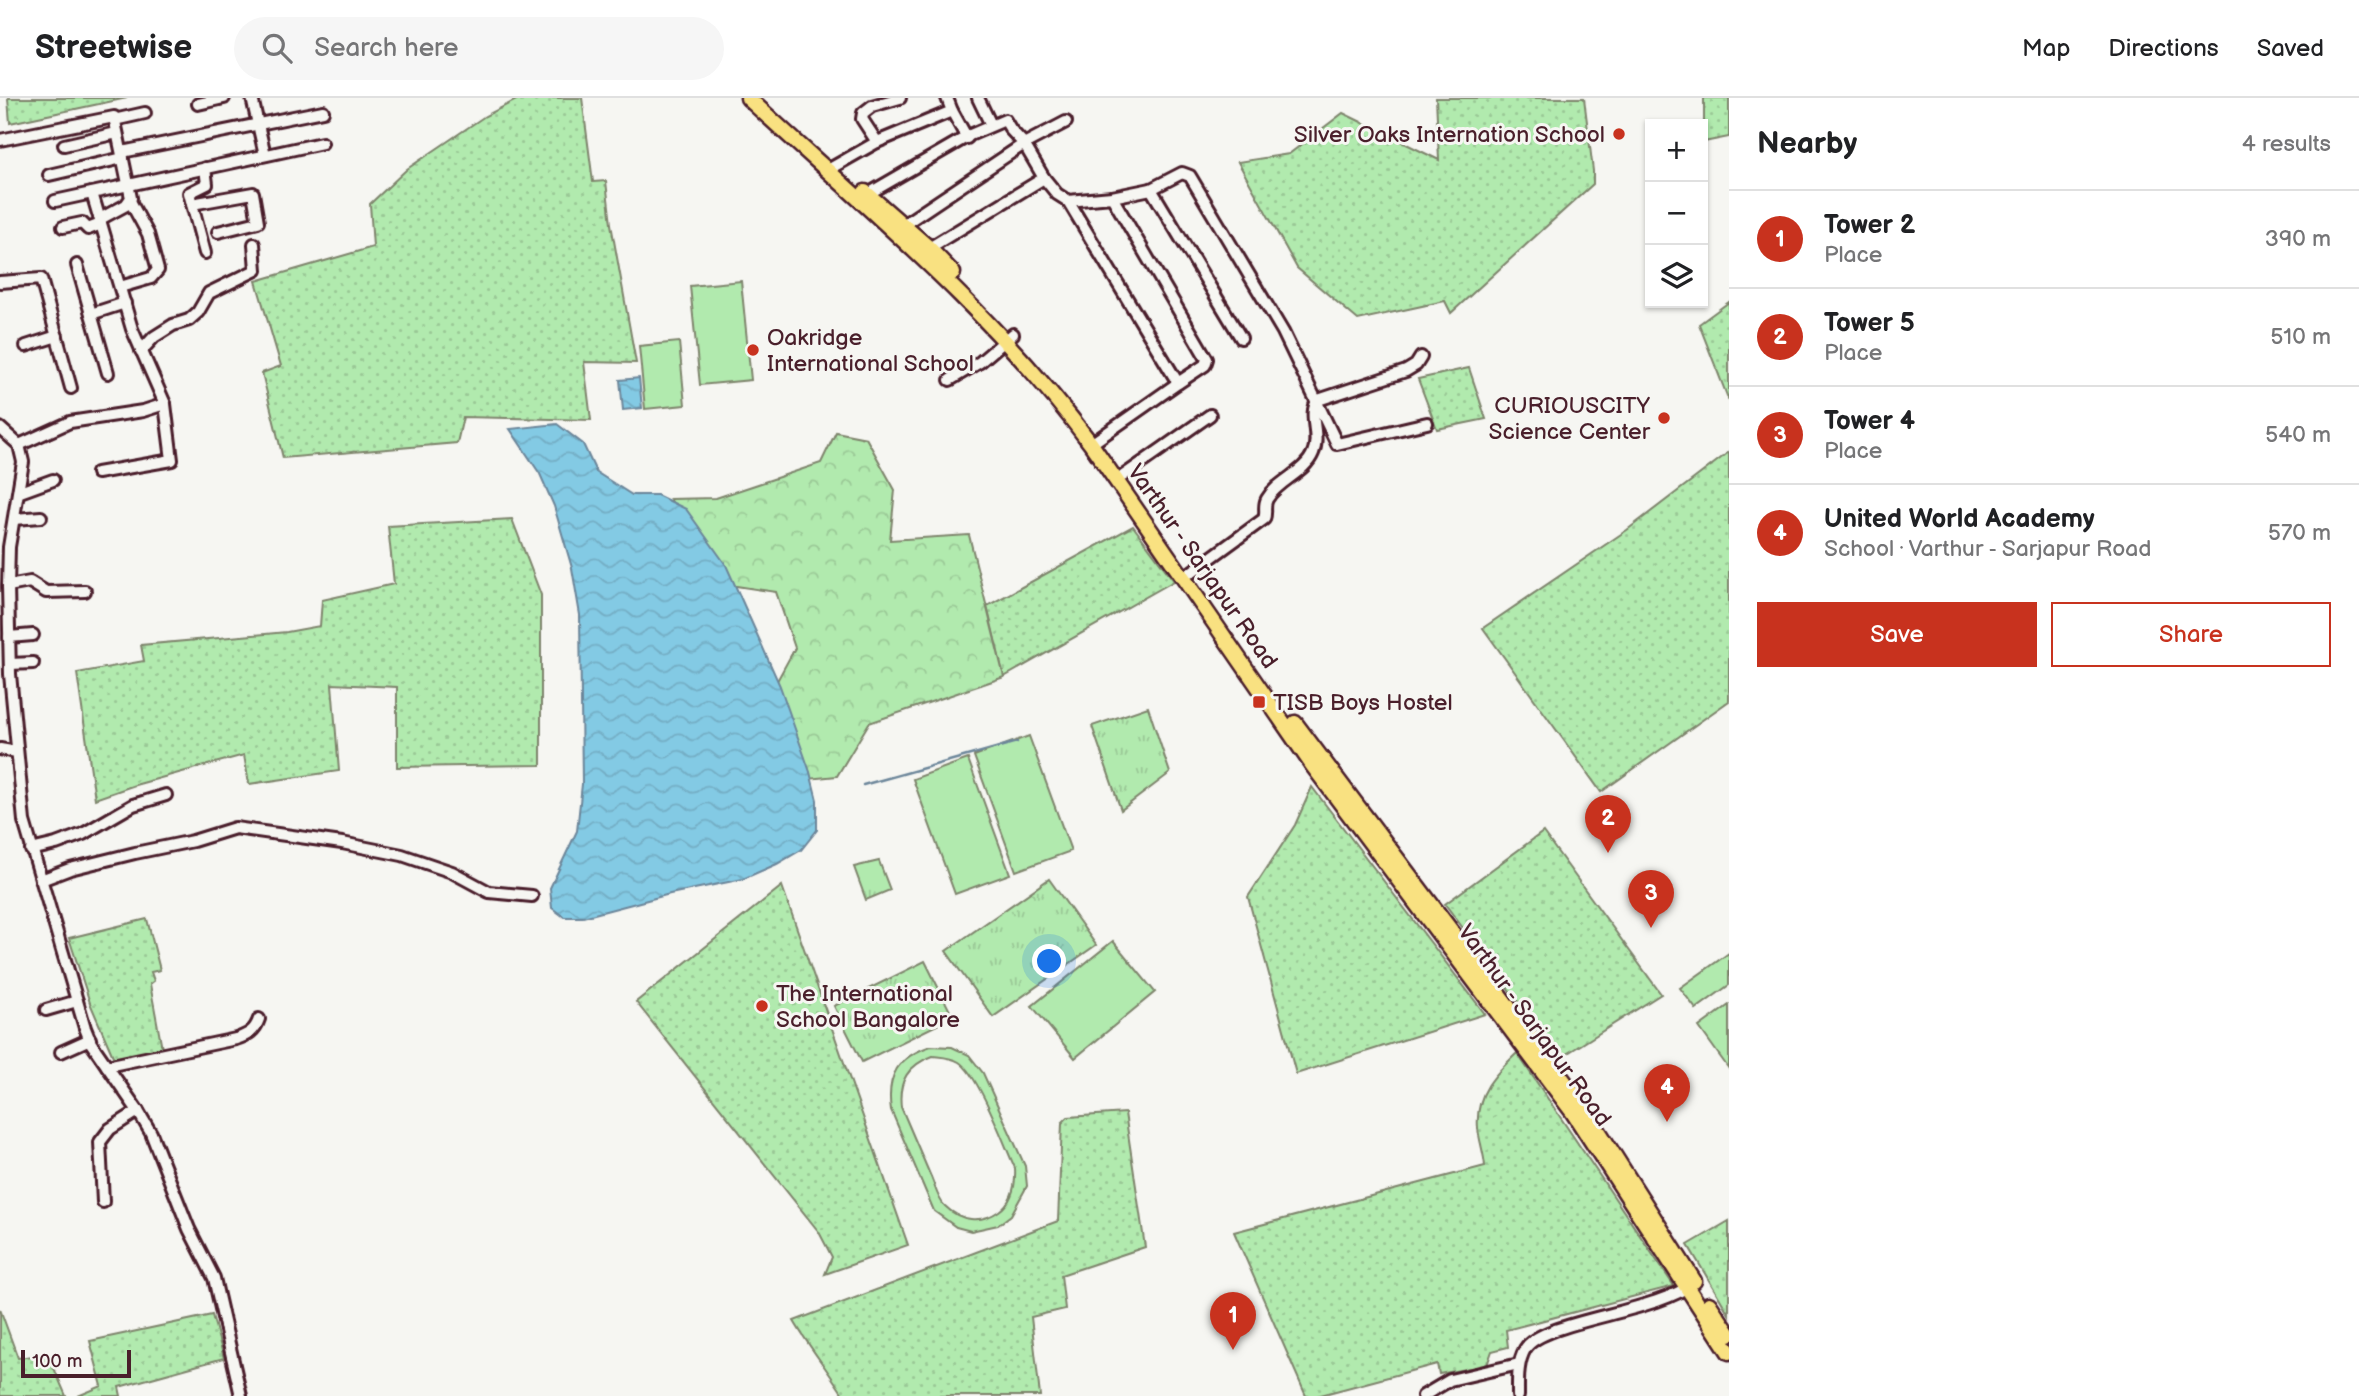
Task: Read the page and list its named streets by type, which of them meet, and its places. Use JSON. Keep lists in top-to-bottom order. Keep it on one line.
{"streets":{"main road":["Varthur - Sarjapur Road"]},"places":{"other":["Silver Oaks Internation School","Oakridge International School","CURIOUSCITY Science Center","The International School Bangalore"],"transit":["TISB Boys Hostel"]},"scale_bar":"100 m","page":{"header":"Streetwise","search":"Search here","nav":["Map","Directions","Saved"],"heading":["Nearby","4 results"],"map_buttons":["+","−"],"list":[{"mark":"1","name":"Tower 2","note":"Place","value":"390 m"},{"mark":"2","name":"Tower 5","note":"Place","value":"510 m"},{"mark":"3","name":"Tower 4","note":"Place","value":"540 m"},{"mark":"4","name":"United World Academy","note":"School · Varthur - Sarjapur Road","value":"570 m"}],"buttons":["Save","Share"],"pins":["2","3","4","1"],"scale":"100 m"}}
